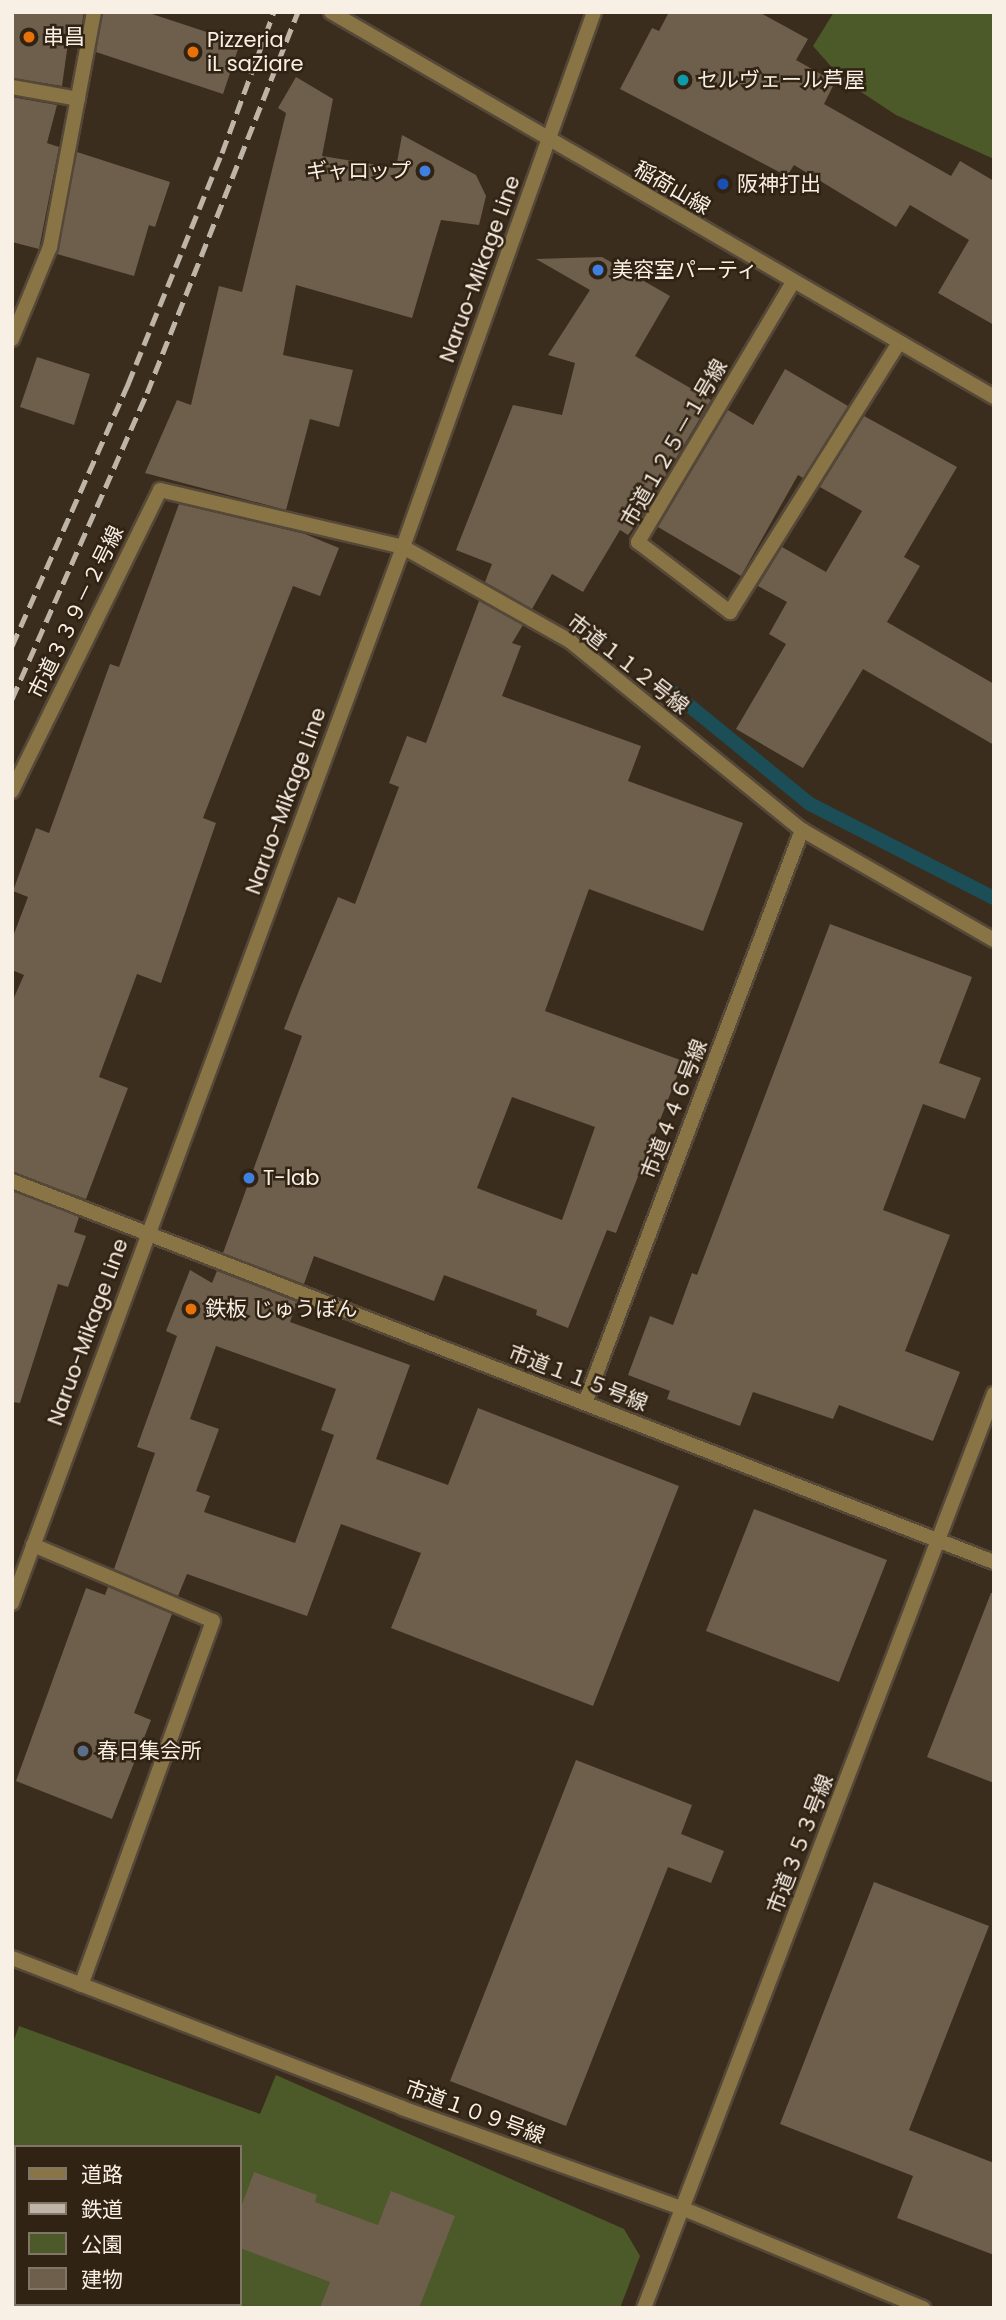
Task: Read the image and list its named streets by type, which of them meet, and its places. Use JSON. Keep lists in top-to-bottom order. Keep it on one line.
{"streets":{"street":["稲荷山線","Naruo-Mikage Line","市道１２５－１号線","市道３３９－２号線","市道１１２号線","市道４４６号線","市道１１５号線","市道３５３号線","市道１０９号線"]},"crossings":[["稲荷山線","Naruo-Mikage Line"],["稲荷山線","市道１２５－１号線"],["Naruo-Mikage Line","市道１１２号線"],["Naruo-Mikage Line","市道１１５号線"],["市道３３９－２号線","市道１１２号線"],["市道１１２号線","市道４４６号線"],["市道４４６号線","市道１１５号線"],["市道１１５号線","市道３５３号線"],["市道３５３号線","市道１０９号線"]],"places":["串昌","Pizzeria iL saZiare","セルヴェール芦屋","ギャロップ","阪神打出","美容室パーティ","T-lab","鉄板 じゅうぼん","春日集会所"],"legend":["道路","鉄道","公園","建物"]}
